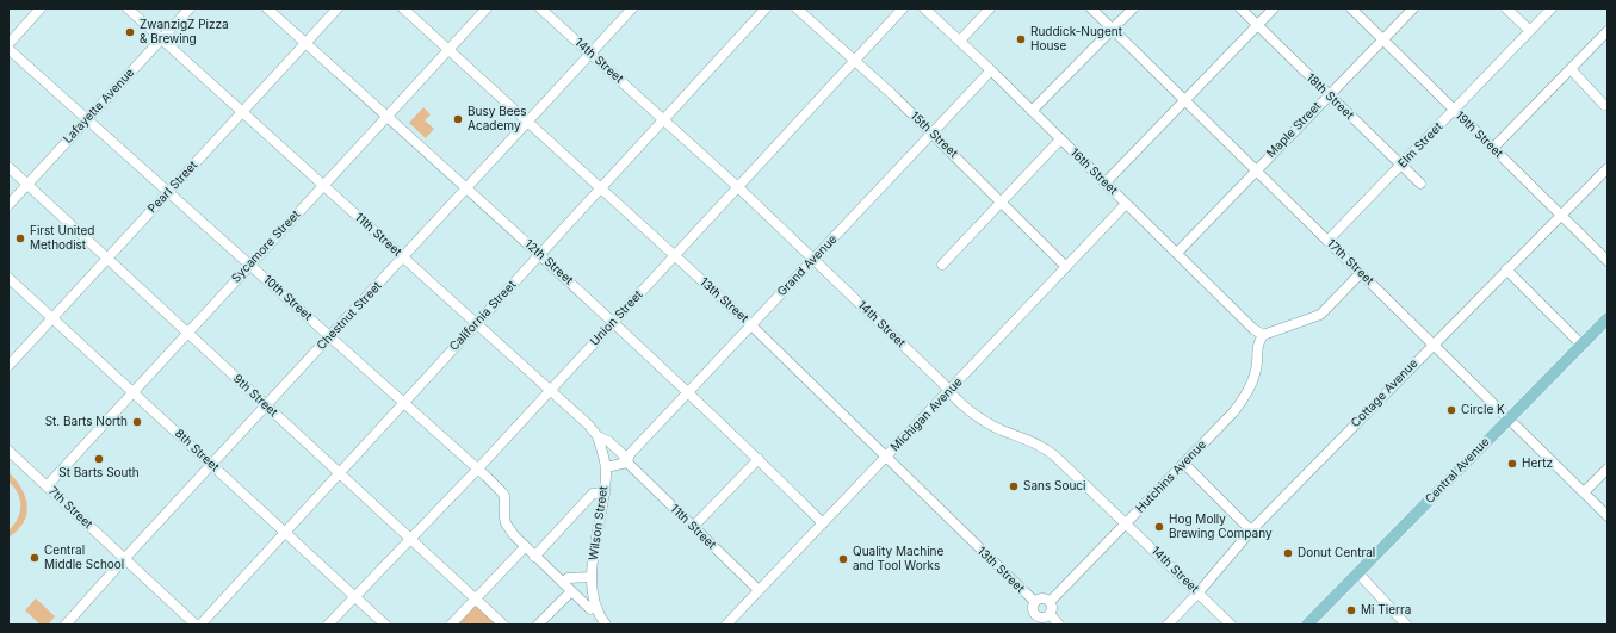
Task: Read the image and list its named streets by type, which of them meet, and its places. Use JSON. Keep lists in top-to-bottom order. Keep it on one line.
{"streets":{"main road":["Central Avenue"],"street":["14th Street","18th Street","Lafayette Avenue","Maple Street","15th Street","19th Street","Elm Street","16th Street","Pearl Street","11th Street","Sycamore Street","12th Street","17th Street","Grand Avenue","10th Street","13th Street","Chestnut Street","California Street","Union Street","Cottage Avenue","9th Street","Michigan Avenue","8th Street","Hutchins Avenue","7th Street","Wilson Street"]},"crossings":[["14th Street","Grand Avenue"],["14th Street","Chestnut Street"],["14th Street","California Street"],["14th Street","Union Street"],["14th Street","Cottage Avenue"],["14th Street","Michigan Avenue"],["14th Street","Hutchins Avenue"],["18th Street","Maple Street"],["18th Street","Elm Street"],["Lafayette Avenue","11th Street"],["Lafayette Avenue","10th Street"],["Lafayette Avenue","9th Street"],["Maple Street","19th Street"],["Maple Street","16th Street"],["Maple Street","17th Street"],["15th Street","Grand Avenue"],["15th Street","Union Street"],["15th Street","Michigan Avenue"],["19th Street","Elm Street"],["19th Street","Cottage Avenue"],["Elm Street","17th Street"],["16th Street","Grand Avenue"],["16th Street","Michigan Avenue"],["16th Street","Hutchins Avenue"],["Pearl Street","11th Street"],["Pearl Street","12th Street"],["Pearl Street","10th Street"],["Pearl Street","9th Street"],["Pearl Street","8th Street"],["11th Street","Sycamore Street"],["11th Street","Grand Avenue"],["11th Street","Chestnut Street"],["11th Street","California Street"],["11th Street","Union Street"],["11th Street","Michigan Avenue"],["11th Street","Wilson Street"],["Sycamore Street","12th Street"],["Sycamore Street","10th Street"],["Sycamore Street","13th Street"],["Sycamore Street","9th Street"],["Sycamore Street","8th Street"],["Sycamore Street","7th Street"],["12th Street","Grand Avenue"],["12th Street","Chestnut Street"],["12th Street","California Street"],["12th Street","Union Street"],["12th Street","Michigan Avenue"],["17th Street","Cottage Avenue"],["17th Street","Central Avenue"],["Grand Avenue","13th Street"],["10th Street","Chestnut Street"],["10th Street","California Street"],["10th Street","Union Street"],["10th Street","Wilson Street"],["13th Street","Chestnut Street"],["13th Street","California Street"],["13th Street","Union Street"],["13th Street","Michigan Avenue"],["13th Street","Hutchins Avenue"],["Chestnut Street","9th Street"],["Chestnut Street","8th Street"],["Chestnut Street","7th Street"],["California Street","9th Street"],["California Street","8th Street"],["Union Street","9th Street"],["Union Street","8th Street"]],"places":["ZwanzigZ Pizza & Brewing","Ruddick-Nugent House","Busy Bees Academy","First United Methodist","Circle K","St. Barts North","St Barts South","Hertz","Sans Souci","Hog Molly Brewing Company","Donut Central","Central Middle School","Quality Machine and Tool Works","Mi Tierra"]}
